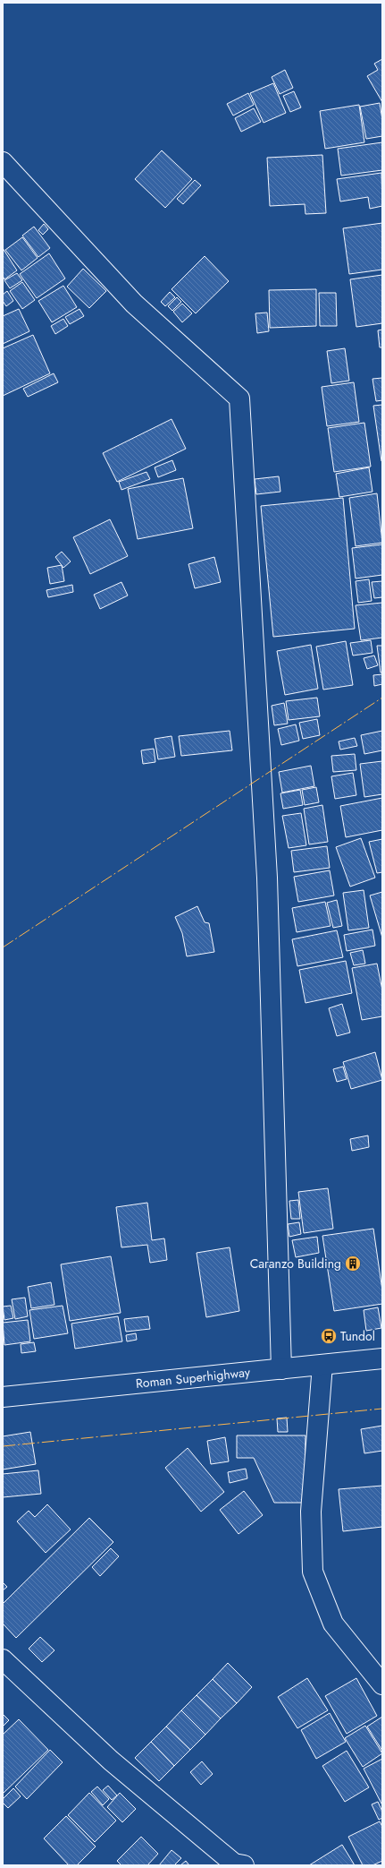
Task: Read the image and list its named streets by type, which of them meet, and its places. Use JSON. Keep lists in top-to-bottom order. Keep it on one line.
{"streets":{"street":["Roman Superhighway"]},"places":{"building":["Caranzo Building"],"bus stop":["Tundol"]}}
